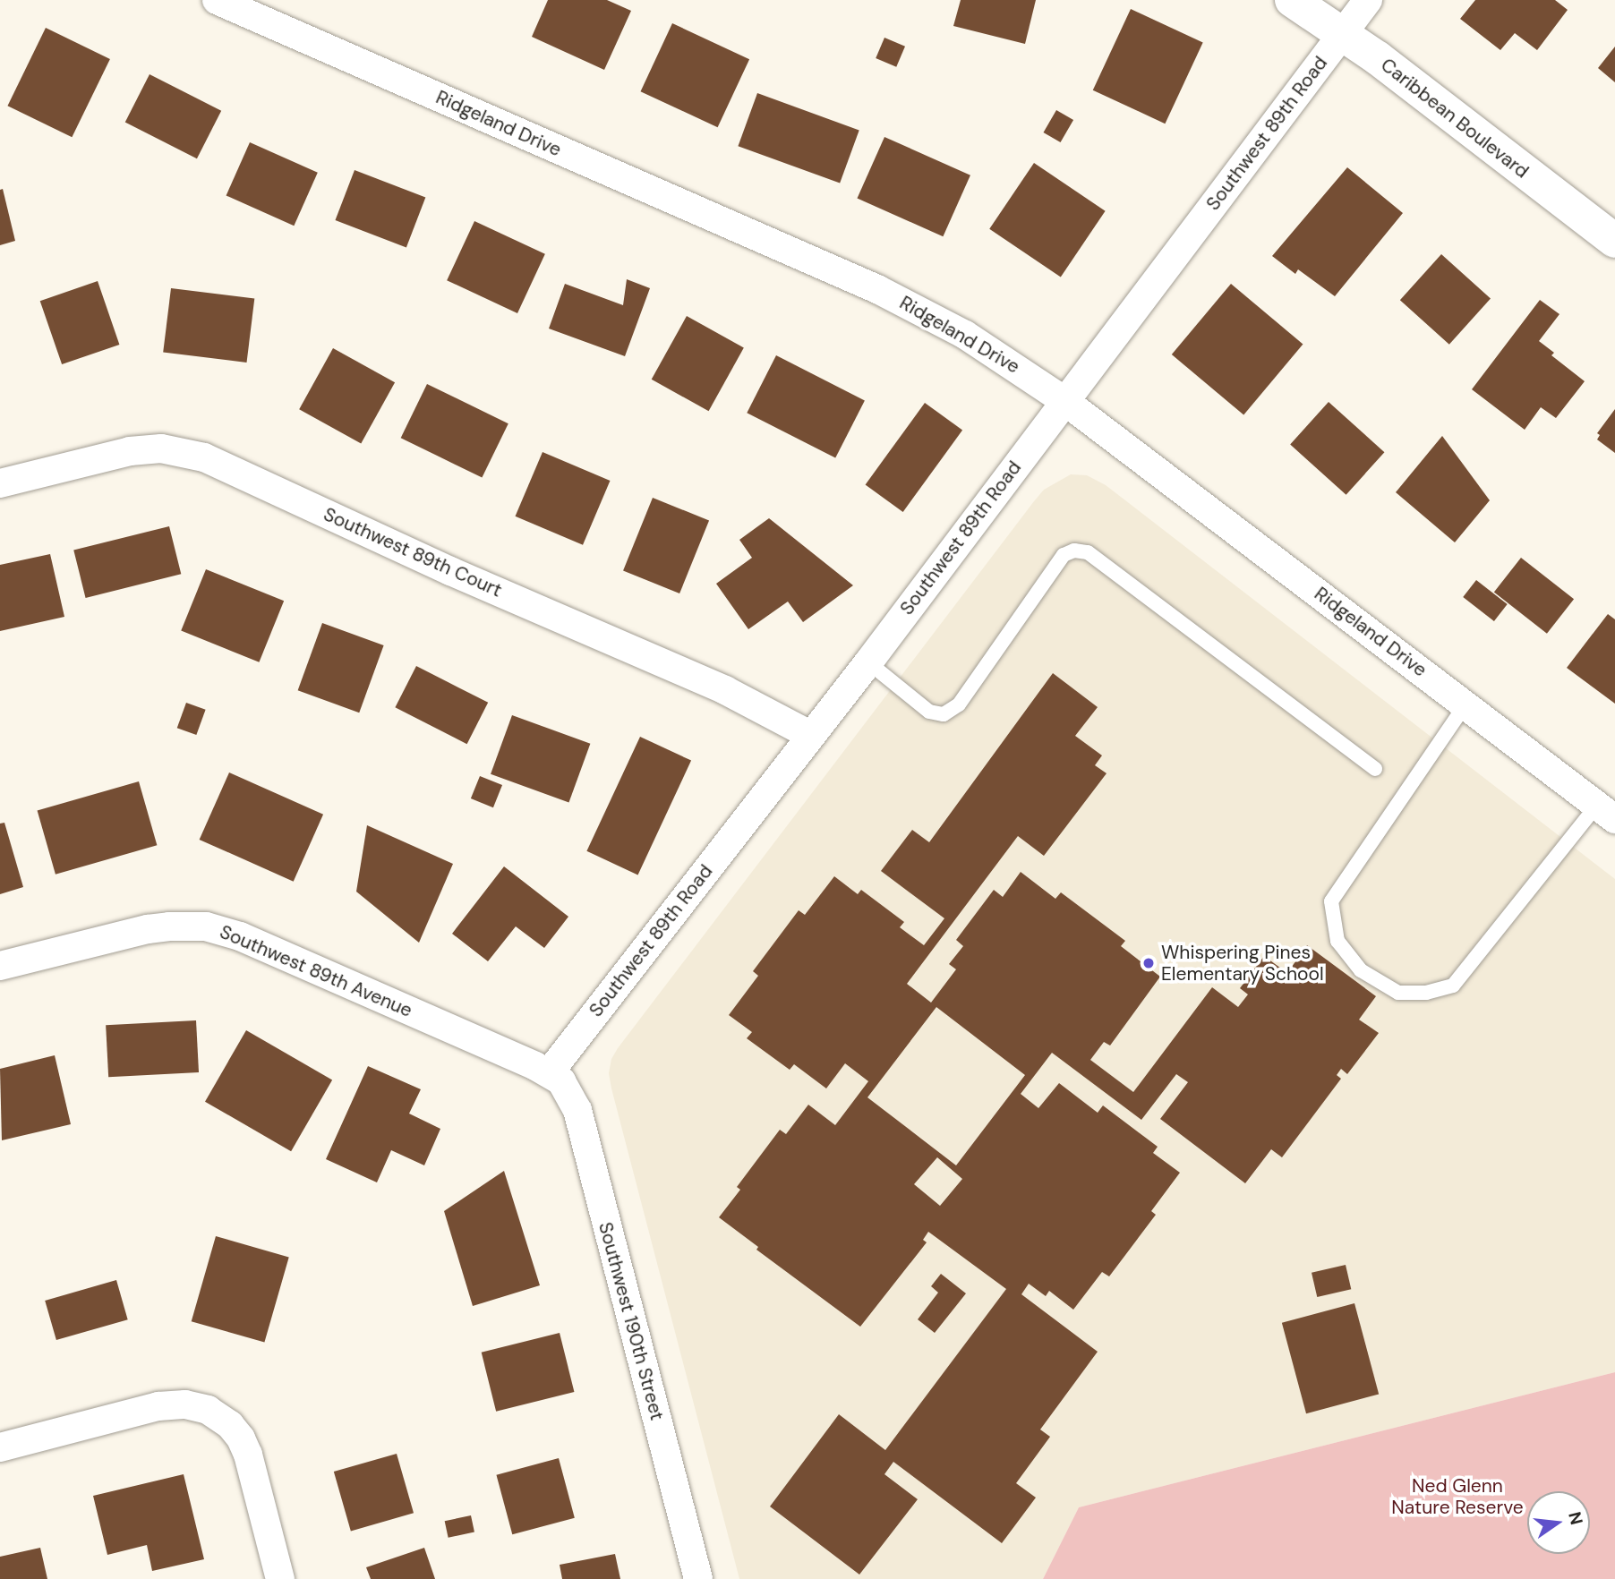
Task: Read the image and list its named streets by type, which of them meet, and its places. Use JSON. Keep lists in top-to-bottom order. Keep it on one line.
{"streets":{"street":["Caribbean Boulevard","Ridgeland Drive","Southwest 89th Road","Southwest 89th Court","Southwest 89th Avenue","Southwest 190th Street"]},"crossings":[["Caribbean Boulevard","Southwest 89th Road"],["Ridgeland Drive","Southwest 89th Road"],["Southwest 89th Road","Southwest 89th Court"],["Southwest 89th Road","Southwest 89th Avenue"],["Southwest 89th Road","Southwest 190th Street"],["Southwest 89th Avenue","Southwest 190th Street"]],"parks":["Ned Glenn Nature Reserve"],"places":["Whispering Pines Elementary School"],"north":"right"}
